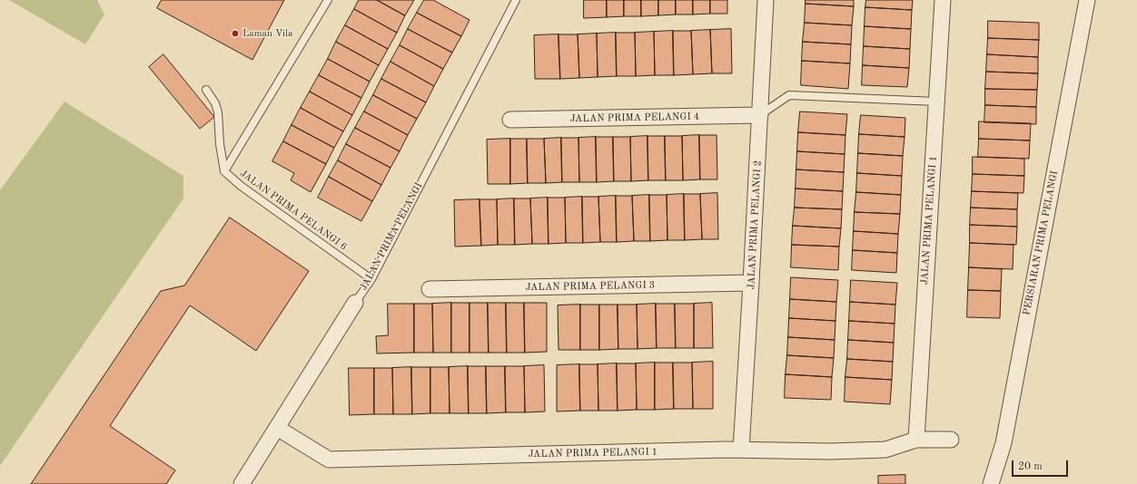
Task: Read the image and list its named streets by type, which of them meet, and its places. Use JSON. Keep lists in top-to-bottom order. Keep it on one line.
{"streets":{"street":["JALAN PRIMA PELANGI 4","JALAN PRIMA PELANGI 1","JALAN PRIMA PELANGI 2","JALAN PRIMA PELANGI","PERSIARAN PRIMA PELANGI","JALAN PRIMA PELANGI 3"],"lane":["JALAN PRIMA PELANGI 6"]},"crossings":[["JALAN PRIMA PELANGI 4","JALAN PRIMA PELANGI 2"],["JALAN PRIMA PELANGI 6","JALAN PRIMA PELANGI"],["JALAN PRIMA PELANGI 1","JALAN PRIMA PELANGI 2"],["JALAN PRIMA PELANGI 1","JALAN PRIMA PELANGI"],["JALAN PRIMA PELANGI 2","JALAN PRIMA PELANGI 3"]],"places":["Laman Vila"],"scale_bar":"20 m"}
